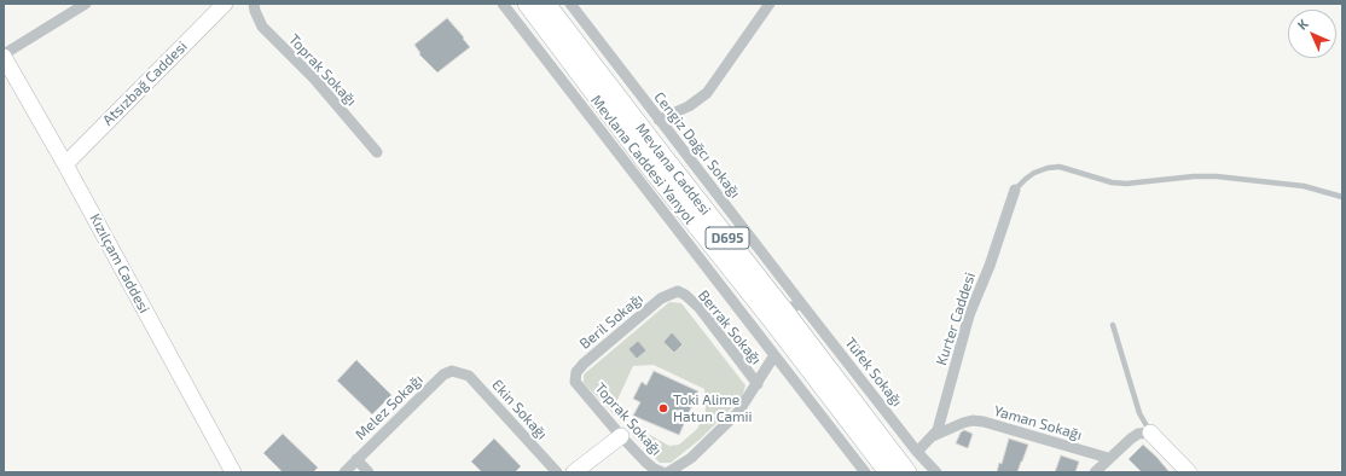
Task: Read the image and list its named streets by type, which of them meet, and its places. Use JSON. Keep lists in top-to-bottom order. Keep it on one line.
{"streets":{"main road":["Mevlana Caddesi","D695"],"street":["Toprak Sokağı","Atsızbağ Caddesi","Cengiz Dağcı Sokağı","Mevlana Caddesi Yanyol","Kızılçam Caddesi","Kurter Caddesi","Beril Sokağı","Berrak Sokağı","Tüfek Sokağı","Melez Sokağı","Ekin Sokağı","Yaman Sokağı"]},"crossings":[["Toprak Sokağı","Beril Sokağı"],["Atsızbağ Caddesi","Kızılçam Caddesi"],["Cengiz Dağcı Sokağı","Tüfek Sokağı"],["Kurter Caddesi","Tüfek Sokağı"],["Kurter Caddesi","Yaman Sokağı"],["Beril Sokağı","Berrak Sokağı"],["Melez Sokağı","Ekin Sokağı"]],"places":["Toki Alime Hatun Camii"],"north":"top left"}
